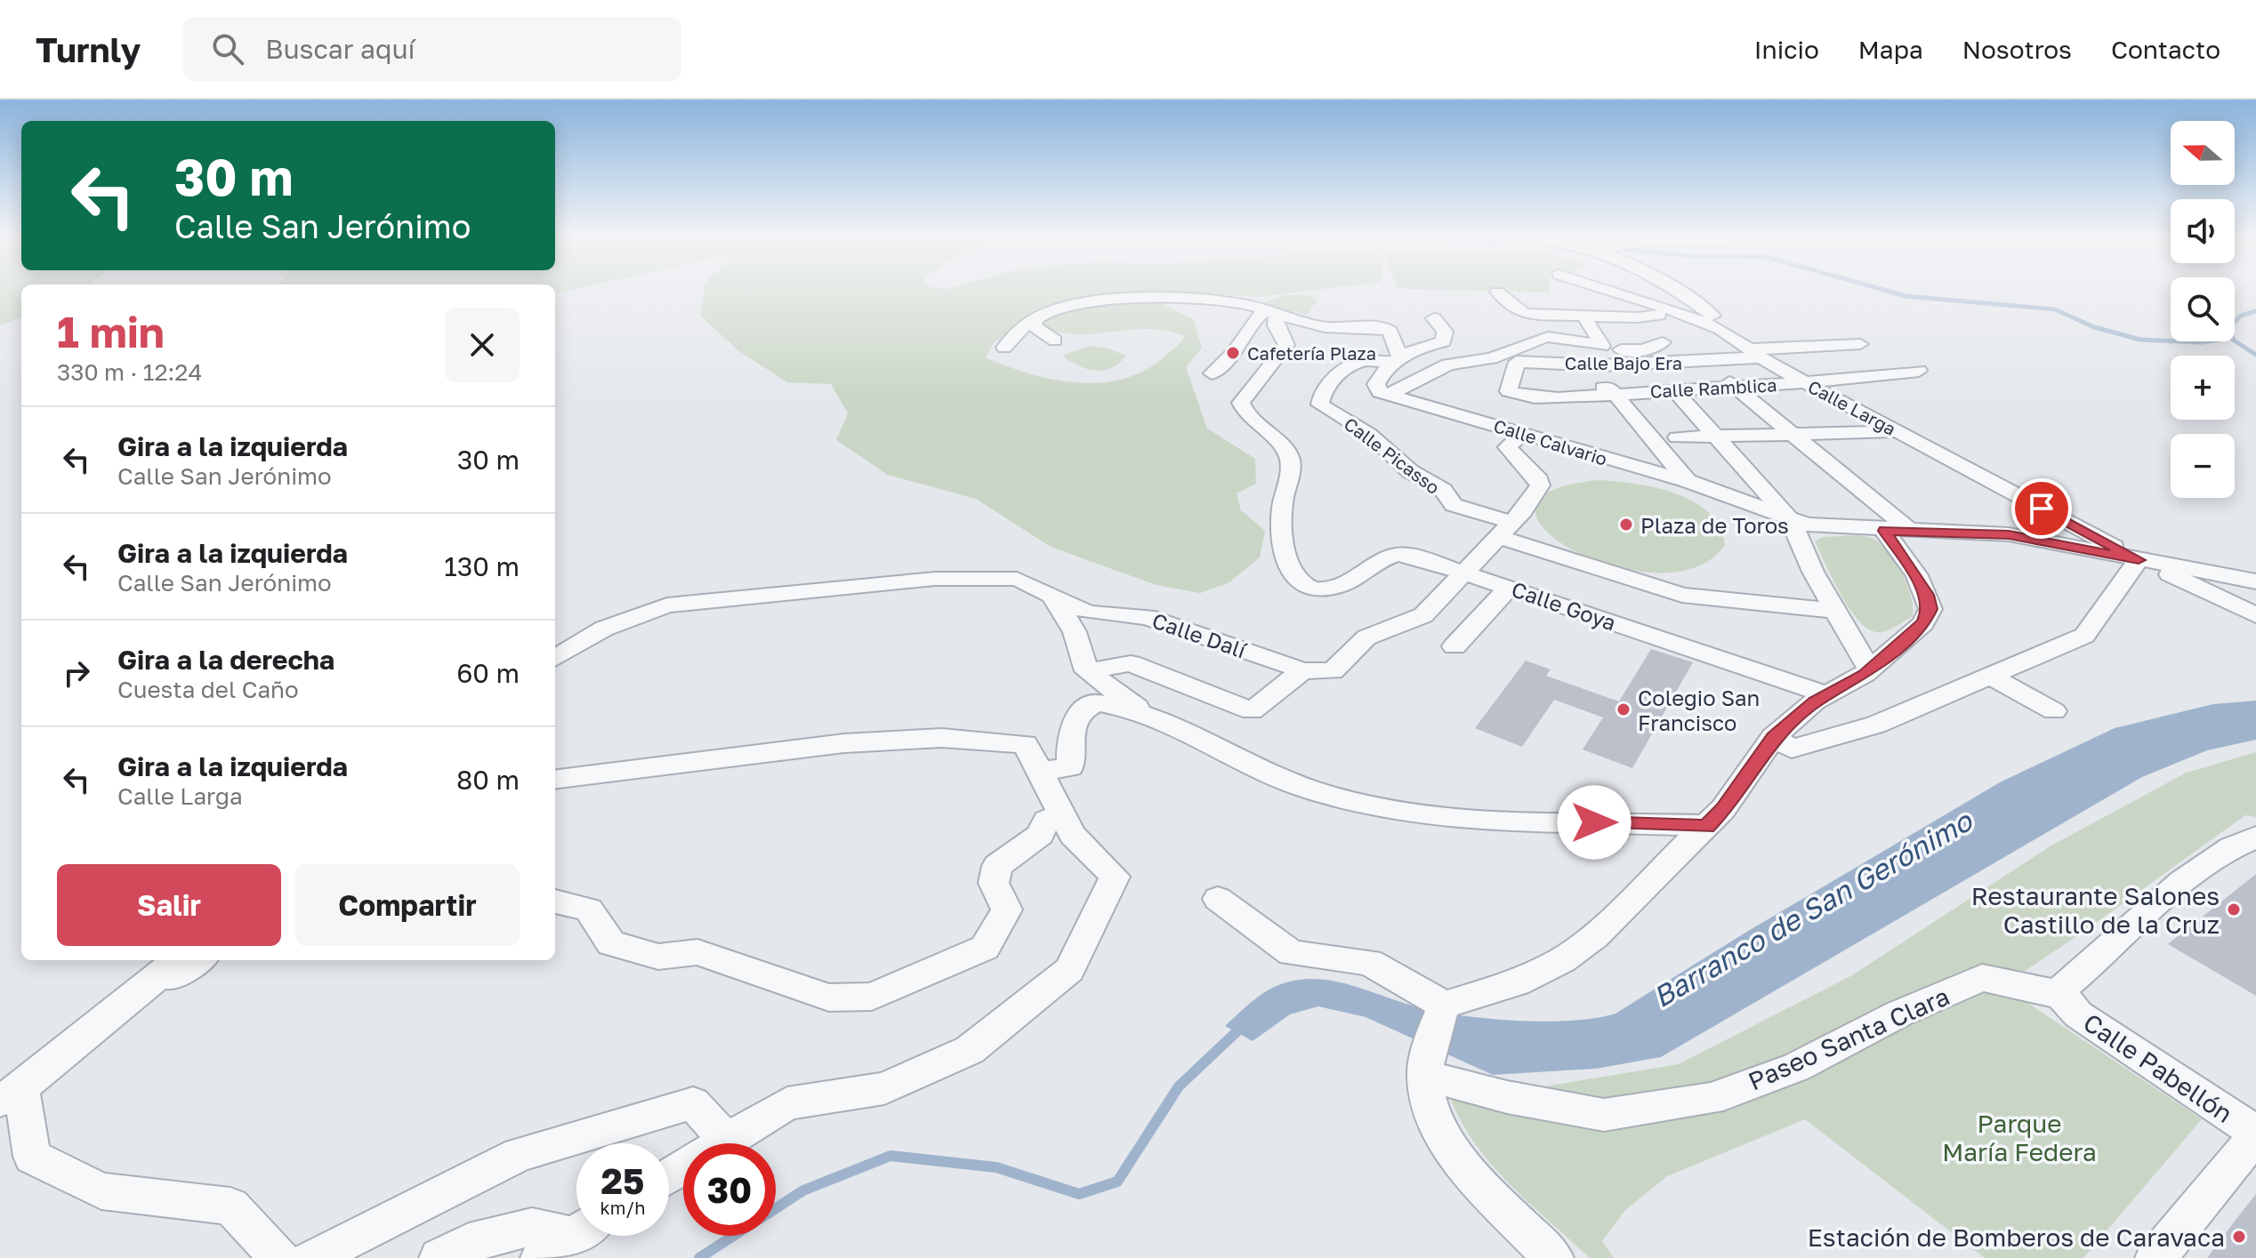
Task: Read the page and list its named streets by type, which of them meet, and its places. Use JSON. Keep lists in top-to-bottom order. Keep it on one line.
{"streets":{"street":["Calle Bajo Era","Calle Ramblica","Calle Larga","Calle Calvario","Calle Picasso","Calle Goya","Calle Dalí","Paseo Santa Clara","Calle Pabellón"]},"crossings":[["Calle Bajo Era","Calle Ramblica"],["Calle Bajo Era","Calle Larga"],["Calle Ramblica","Calle Larga"],["Calle Larga","Calle Calvario"],["Paseo Santa Clara","Calle Pabellón"]],"water":["Barranco de San Gerónimo"],"parks":["Parque María Federa"],"places":["Cafetería Plaza","Plaza de Toros","Colegio San Francisco","Restaurante Salones Castillo de la Cruz","Estación de Bomberos de Caravaca"],"north":"left","page":{"header":"Turnly","search":"Buscar aquí","nav":["Inicio","Mapa","Nosotros","Contacto"],"map_buttons":["+","−"],"turn":["30 m","Calle San Jerónimo"],"heading":["1 min","330 m · 12:24"],"list":[{"name":"Gira a la izquierda","note":"Calle San Jerónimo","value":"30 m"},{"name":"Gira a la izquierda","note":"Calle San Jerónimo","value":"130 m"},{"name":"Gira a la derecha","note":"Cuesta del Caño","value":"60 m"},{"name":"Gira a la izquierda","note":"Calle Larga","value":"80 m"}],"buttons":["Salir","Compartir"],"speed":"25 km/h","limit":"30"}}
